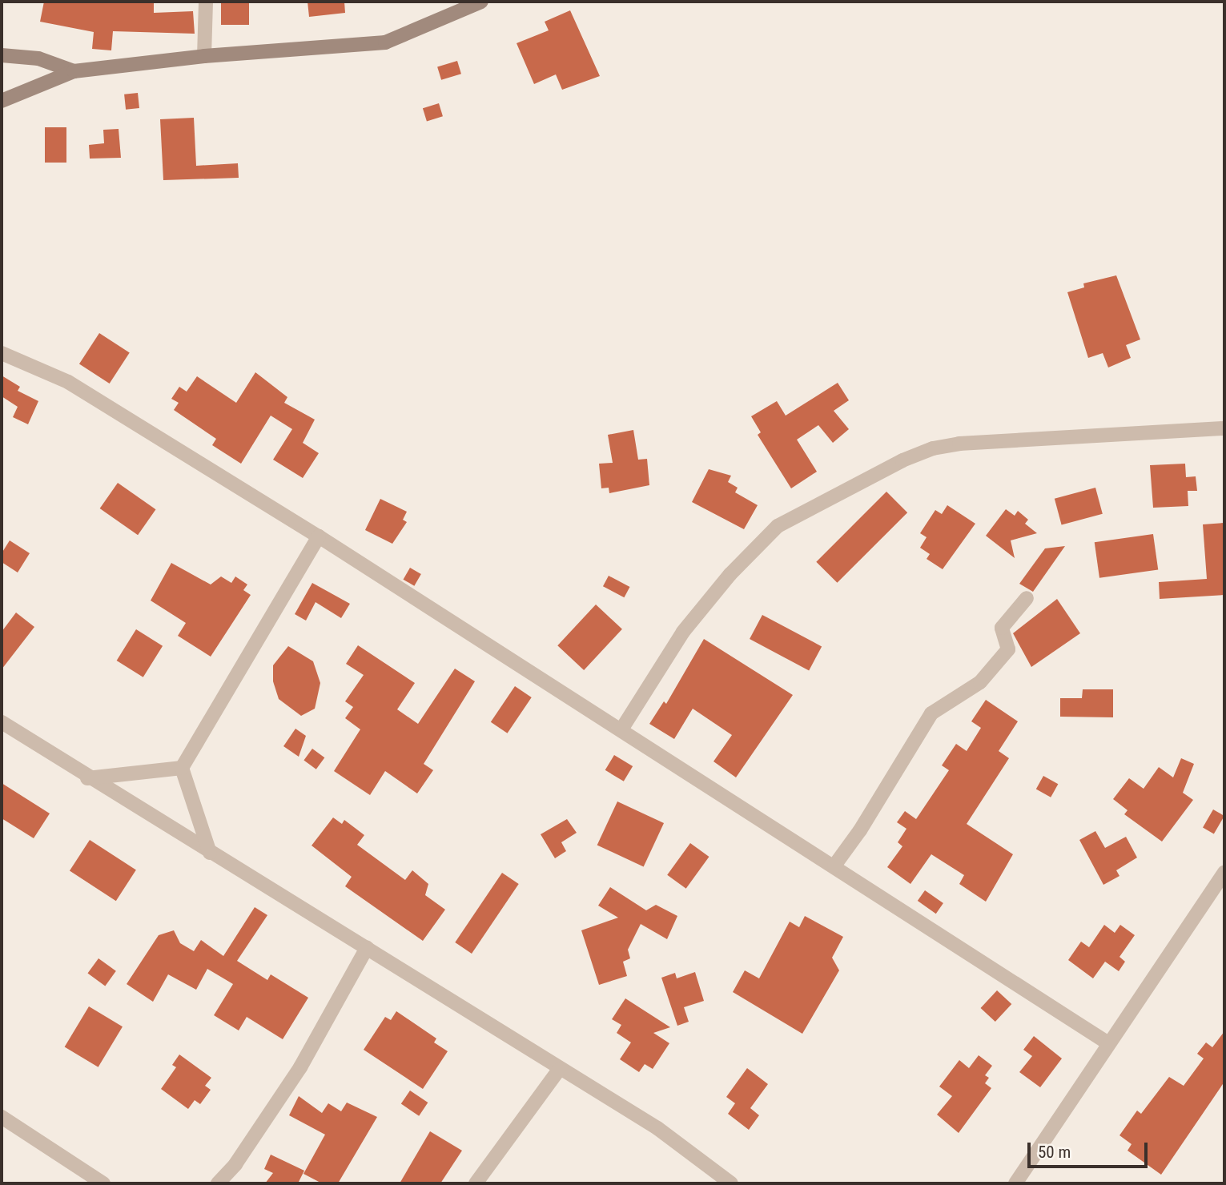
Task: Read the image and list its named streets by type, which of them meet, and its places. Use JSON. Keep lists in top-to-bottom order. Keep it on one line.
{"scale_bar":"50 m"}
